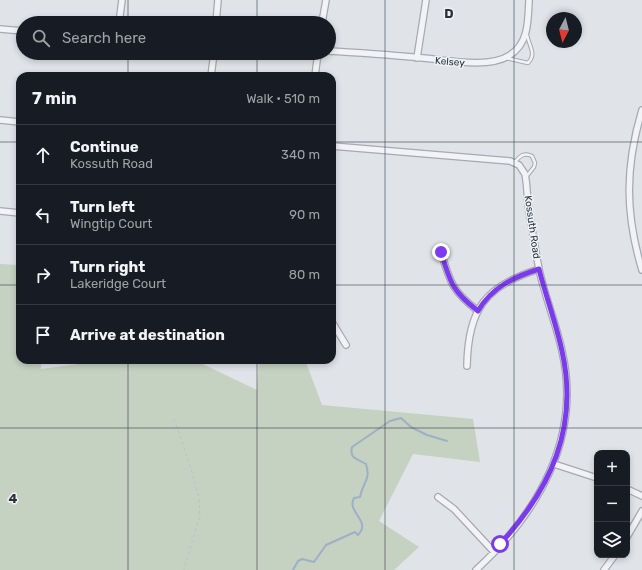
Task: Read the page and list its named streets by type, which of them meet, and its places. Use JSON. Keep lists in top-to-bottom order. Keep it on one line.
{"streets":{"street":["Kelsey","Kossuth Road"]},"north":"bottom","page":{"search":"Search here","heading":["7 min","Walk · 510 m"],"list":[["Continue","Kossuth Road","340 m"],["Turn left","Wingtip Court","90 m"],["Turn right","Lakeridge Court","80 m"],"Arrive at destination"],"map_buttons":["+","−"]},"grid":{"columns":["D"],"rows":["4"]}}
